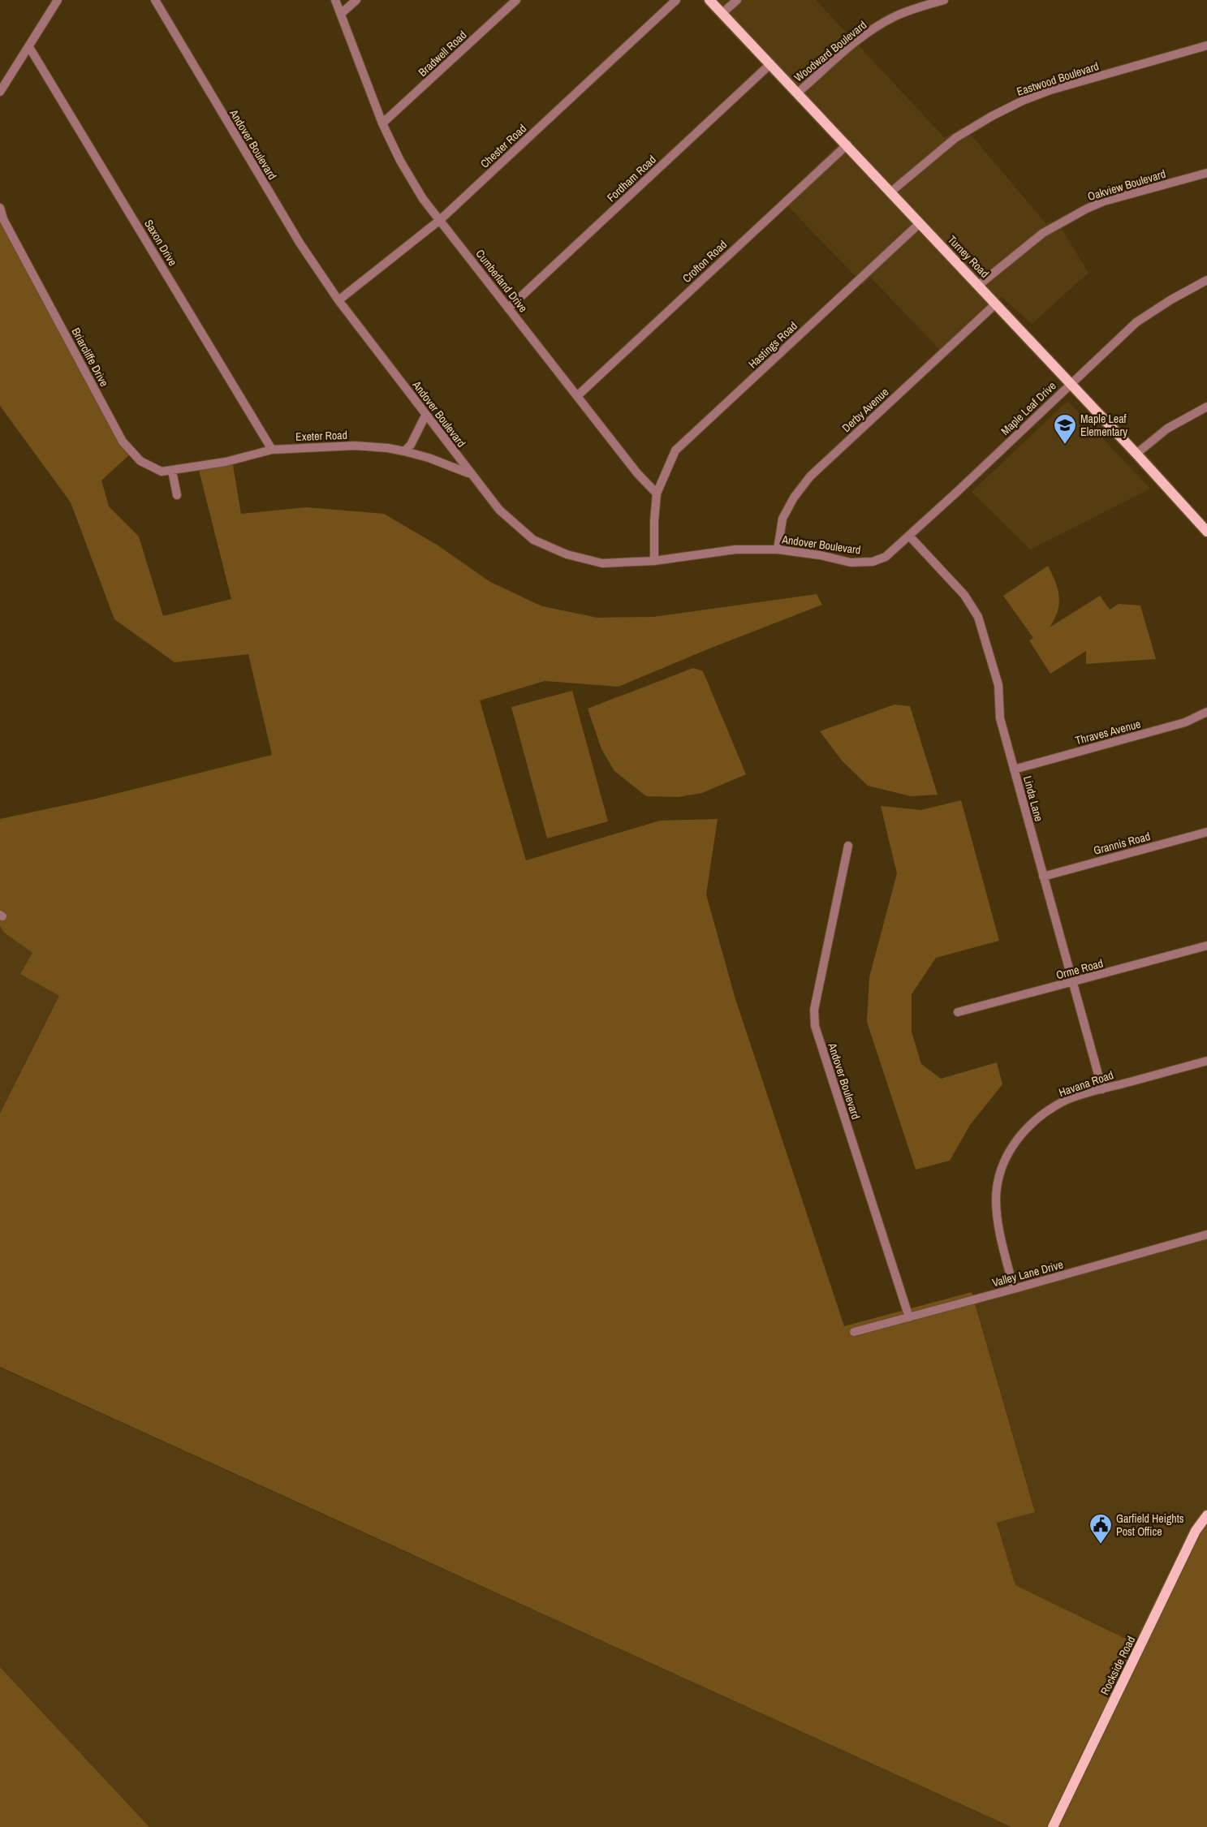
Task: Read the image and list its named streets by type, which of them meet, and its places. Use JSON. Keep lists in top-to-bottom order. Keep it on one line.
{"streets":{"main road":["Turney Road","Rockside Road"],"street":["Woodward Boulevard","Bradwell Road","Eastwood Boulevard","Andover Boulevard","Chester Road","Fordham Road","Oakview Boulevard","Saxon Drive","Crofton Road","Cumberland Drive","Hastings Road","Briarcliffe Drive","Maple Leaf Drive","Derby Avenue","Exeter Road","Thraves Avenue","Linda Lane","Grannis Road","Orme Road","Havana Road","Valley Lane Drive"]},"crossings":[["Woodward Boulevard","Turney Road"],["Bradwell Road","Cumberland Drive"],["Eastwood Boulevard","Turney Road"],["Andover Boulevard","Chester Road"],["Andover Boulevard","Maple Leaf Drive"],["Andover Boulevard","Derby Avenue"],["Andover Boulevard","Exeter Road"],["Andover Boulevard","Valley Lane Drive"],["Chester Road","Cumberland Drive"],["Fordham Road","Turney Road"],["Fordham Road","Cumberland Drive"],["Oakview Boulevard","Turney Road"],["Saxon Drive","Exeter Road"],["Turney Road","Crofton Road"],["Turney Road","Hastings Road"],["Turney Road","Maple Leaf Drive"],["Turney Road","Derby Avenue"],["Crofton Road","Cumberland Drive"],["Cumberland Drive","Hastings Road"],["Briarcliffe Drive","Exeter Road"],["Maple Leaf Drive","Linda Lane"],["Thraves Avenue","Linda Lane"],["Linda Lane","Grannis Road"],["Linda Lane","Orme Road"],["Linda Lane","Havana Road"],["Havana Road","Valley Lane Drive"]],"places":{"school or university":["Maple Leaf Elementary"],"public building":["Garfield Heights Post Office"]}}
